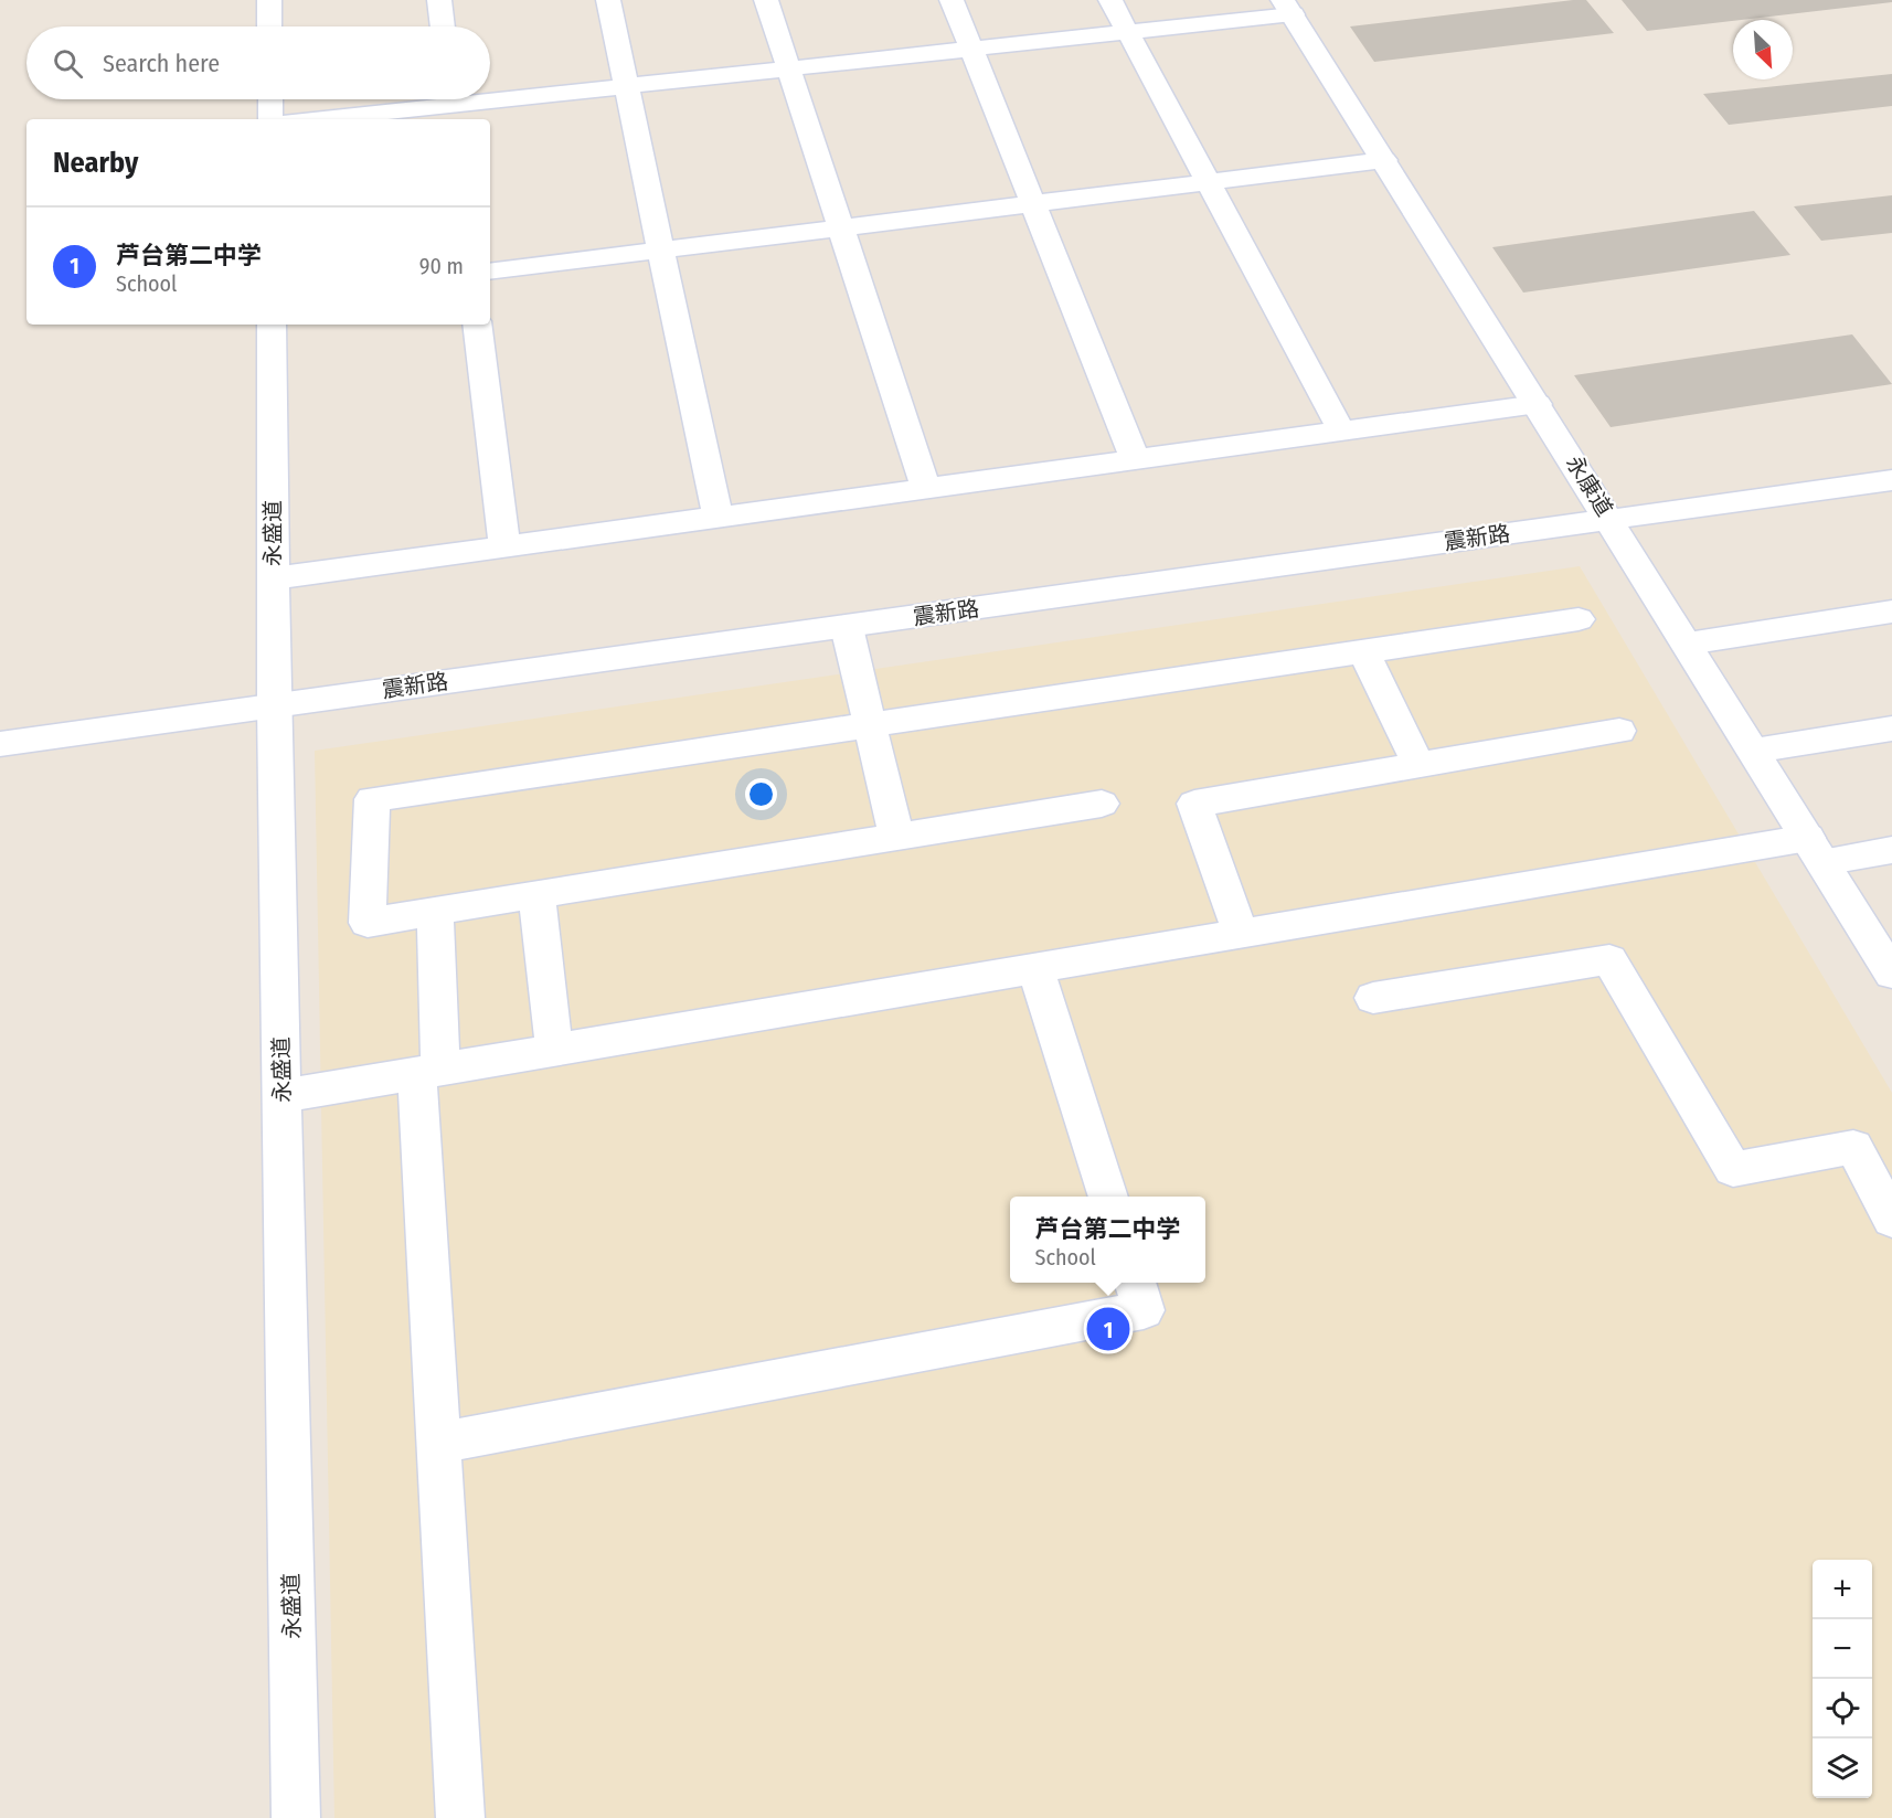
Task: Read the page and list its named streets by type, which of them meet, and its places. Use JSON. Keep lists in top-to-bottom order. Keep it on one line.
{"streets":{"street":["永康道","永盛道","震新路"]},"crossings":[["永康道","震新路"],["永盛道","震新路"]],"north":"bottom right","page":{"search":"Search here","heading":"Nearby","list":[{"mark":"1","name":"芦台第二中学","note":"School","value":"90 m"}],"popup":["芦台第二中学","School"],"pins":"1","map_buttons":["+","−"]}}
